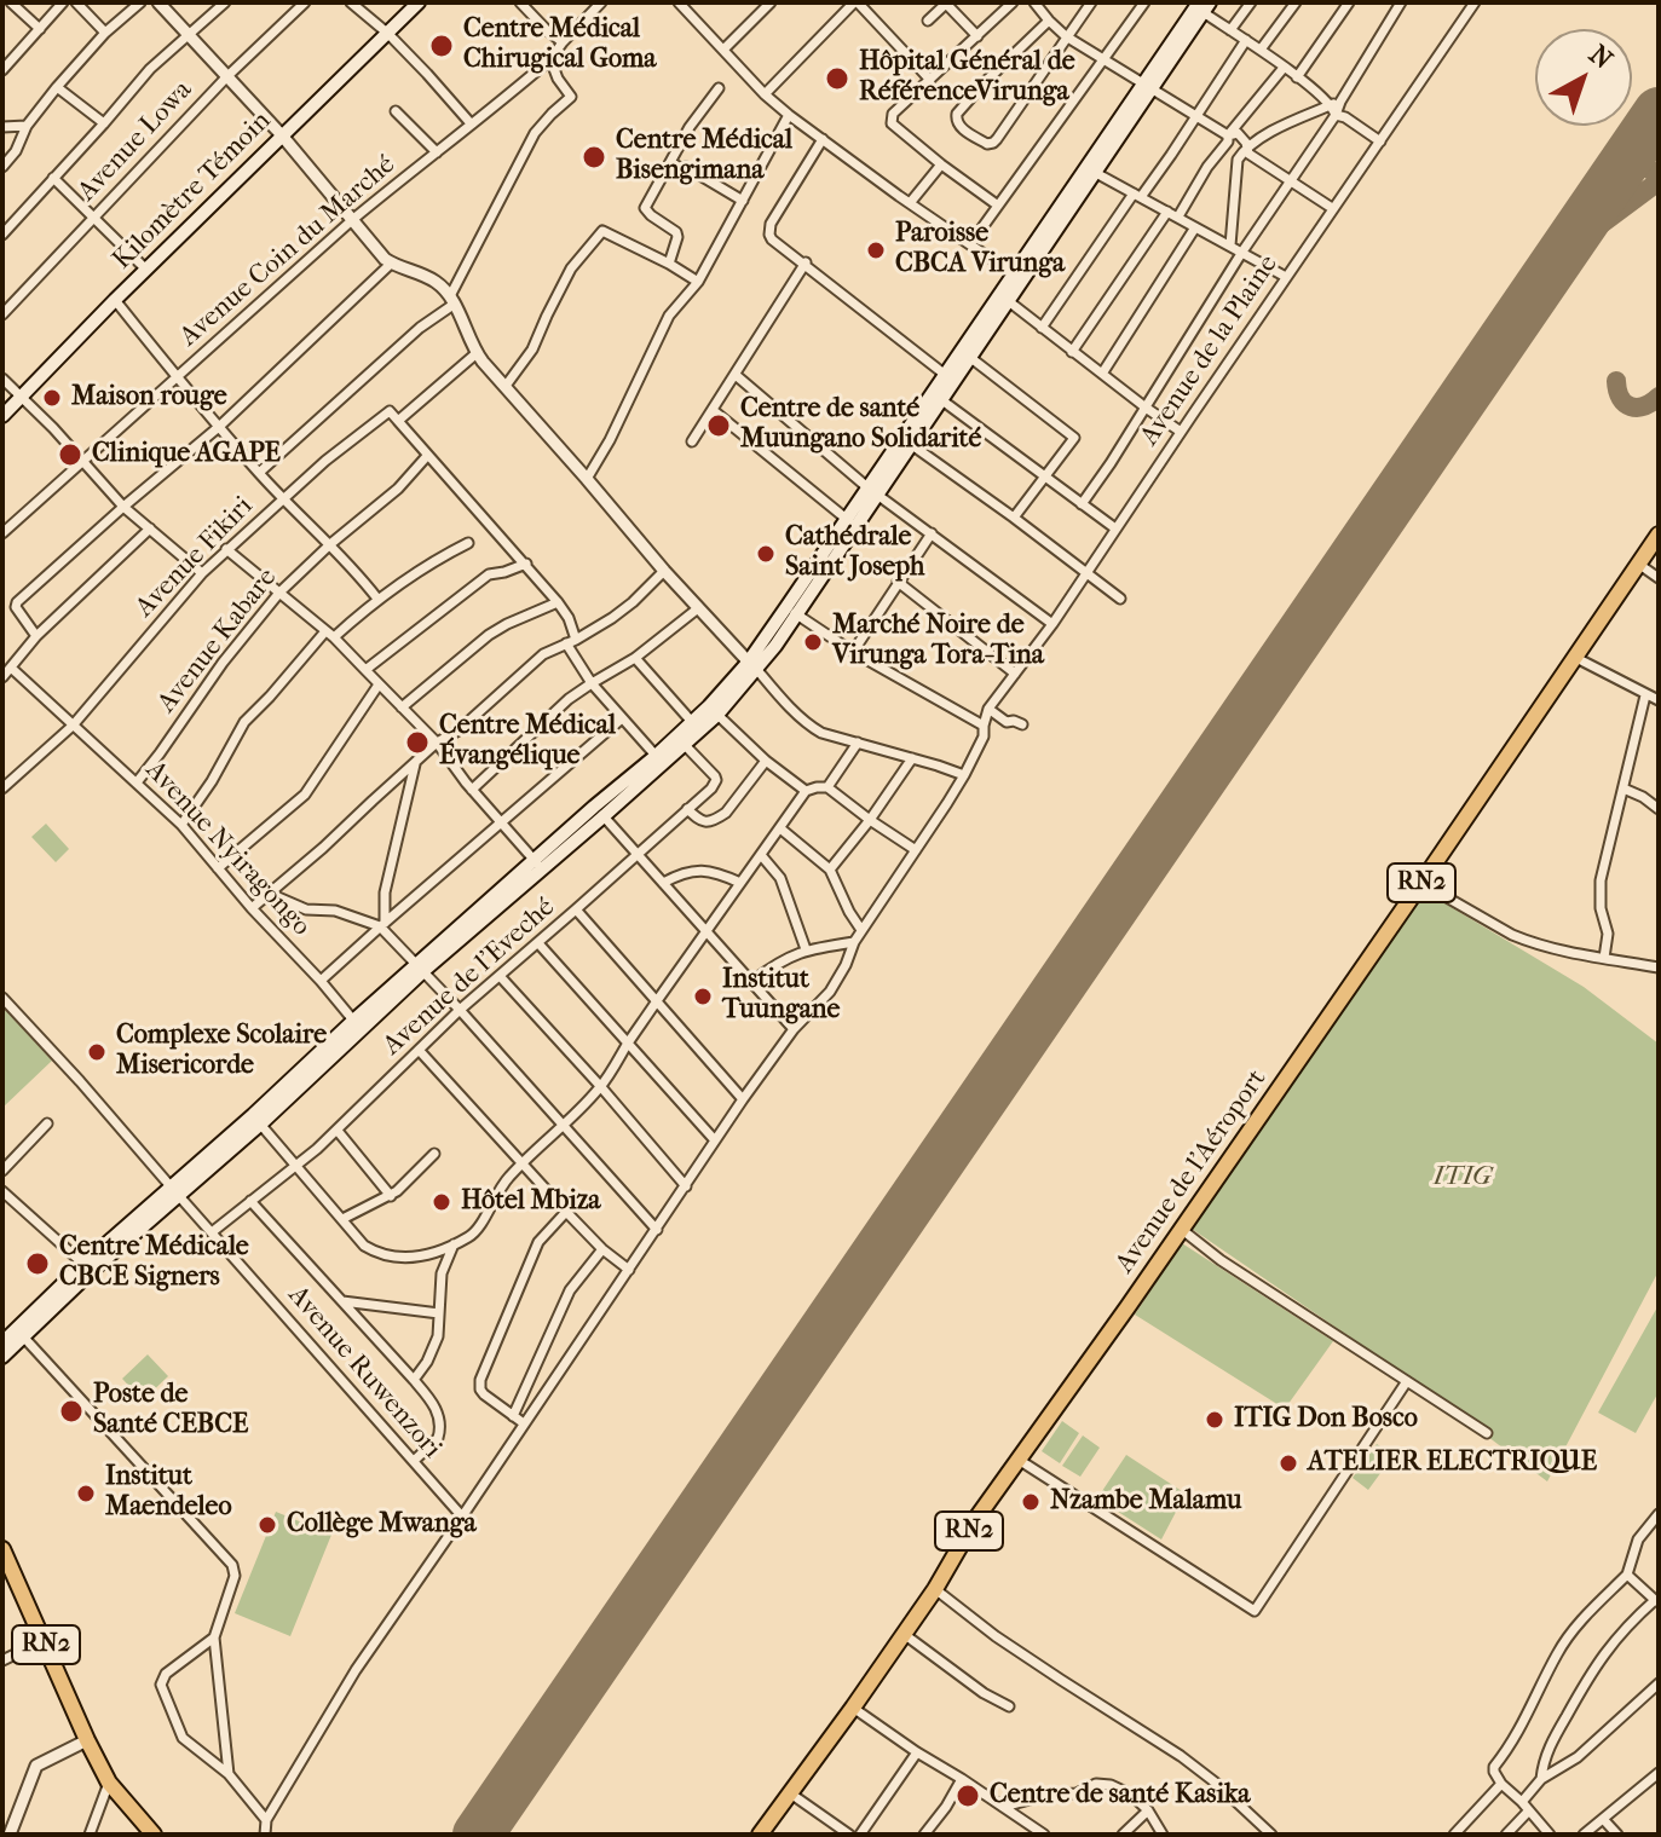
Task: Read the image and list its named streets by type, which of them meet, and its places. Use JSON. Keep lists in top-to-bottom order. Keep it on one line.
{"streets":{"highway":["RN2","Avenue de l'Aéroport"],"main road":["Kilomètre Témoin"],"street":["Avenue Lowa","Avenue Coin du Marché","Avenue de la Plaine","Avenue Fikiri","Avenue Kabare","Avenue Nyiragongo","Avenue de l'Eveché","Avenue Ruwenzori"]},"crossings":[["Avenue de la Plaine","Avenue Ruwenzori"],["Avenue Fikiri","Avenue Nyiragongo"],["Avenue Kabare","Avenue Nyiragongo"],["Avenue de l'Eveché","Avenue Ruwenzori"]],"parks":["ITIG"],"places":["Centre Médical Chirugical Goma","Hôpital Général de RéférenceVirunga","Centre Médical Bisengimana","Paroisse CBCA Virunga","Maison rouge","Centre de santé Muungano Solidarité","Clinique AGAPE","Cathédrale Saint Joseph","Marché Noire de Virunga Tora-Tina","Centre Médical Évangélique","Institut Tuungane","Complexe Scolaire Misericorde","Hôtel Mbiza","Centre Médicale CBCE Signers","Poste de Santé CEBCE","ITIG Don Bosco","ATELIER ELECTRIQUE","Institut Maendeleo","Nzambe Malamu","Collège Mwanga","Centre de santé Kasika"],"north":"top right"}
